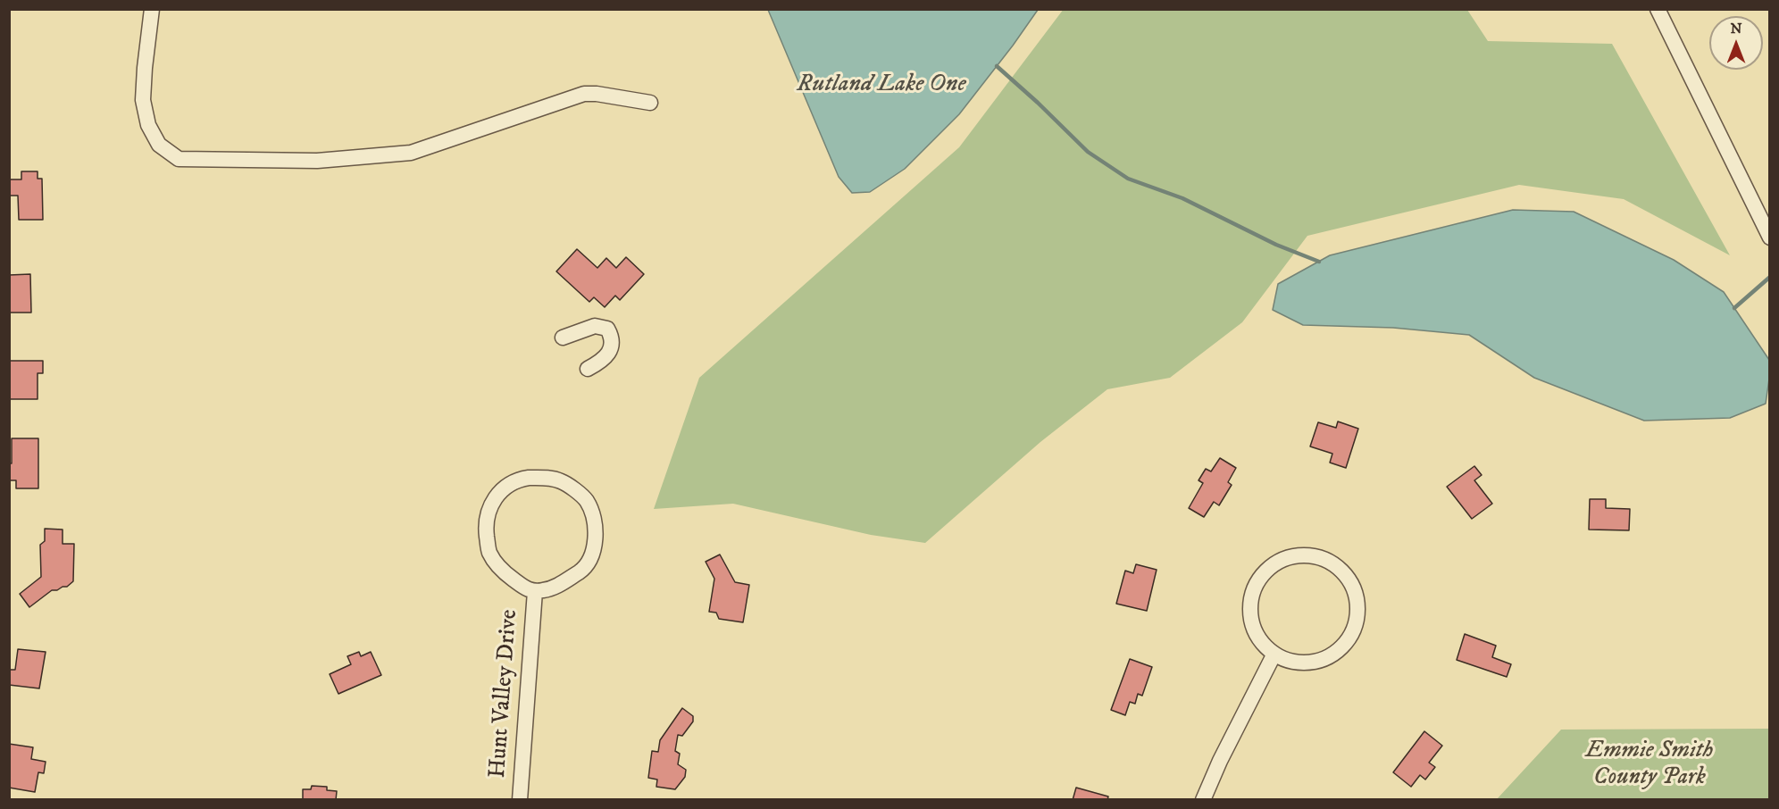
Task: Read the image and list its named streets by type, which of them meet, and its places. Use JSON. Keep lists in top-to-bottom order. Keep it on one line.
{"streets":{"street":["Hunt Valley Drive"]},"water":["Rutland Lake One"],"parks":["Emmie Smith County Park"],"north":"top"}
